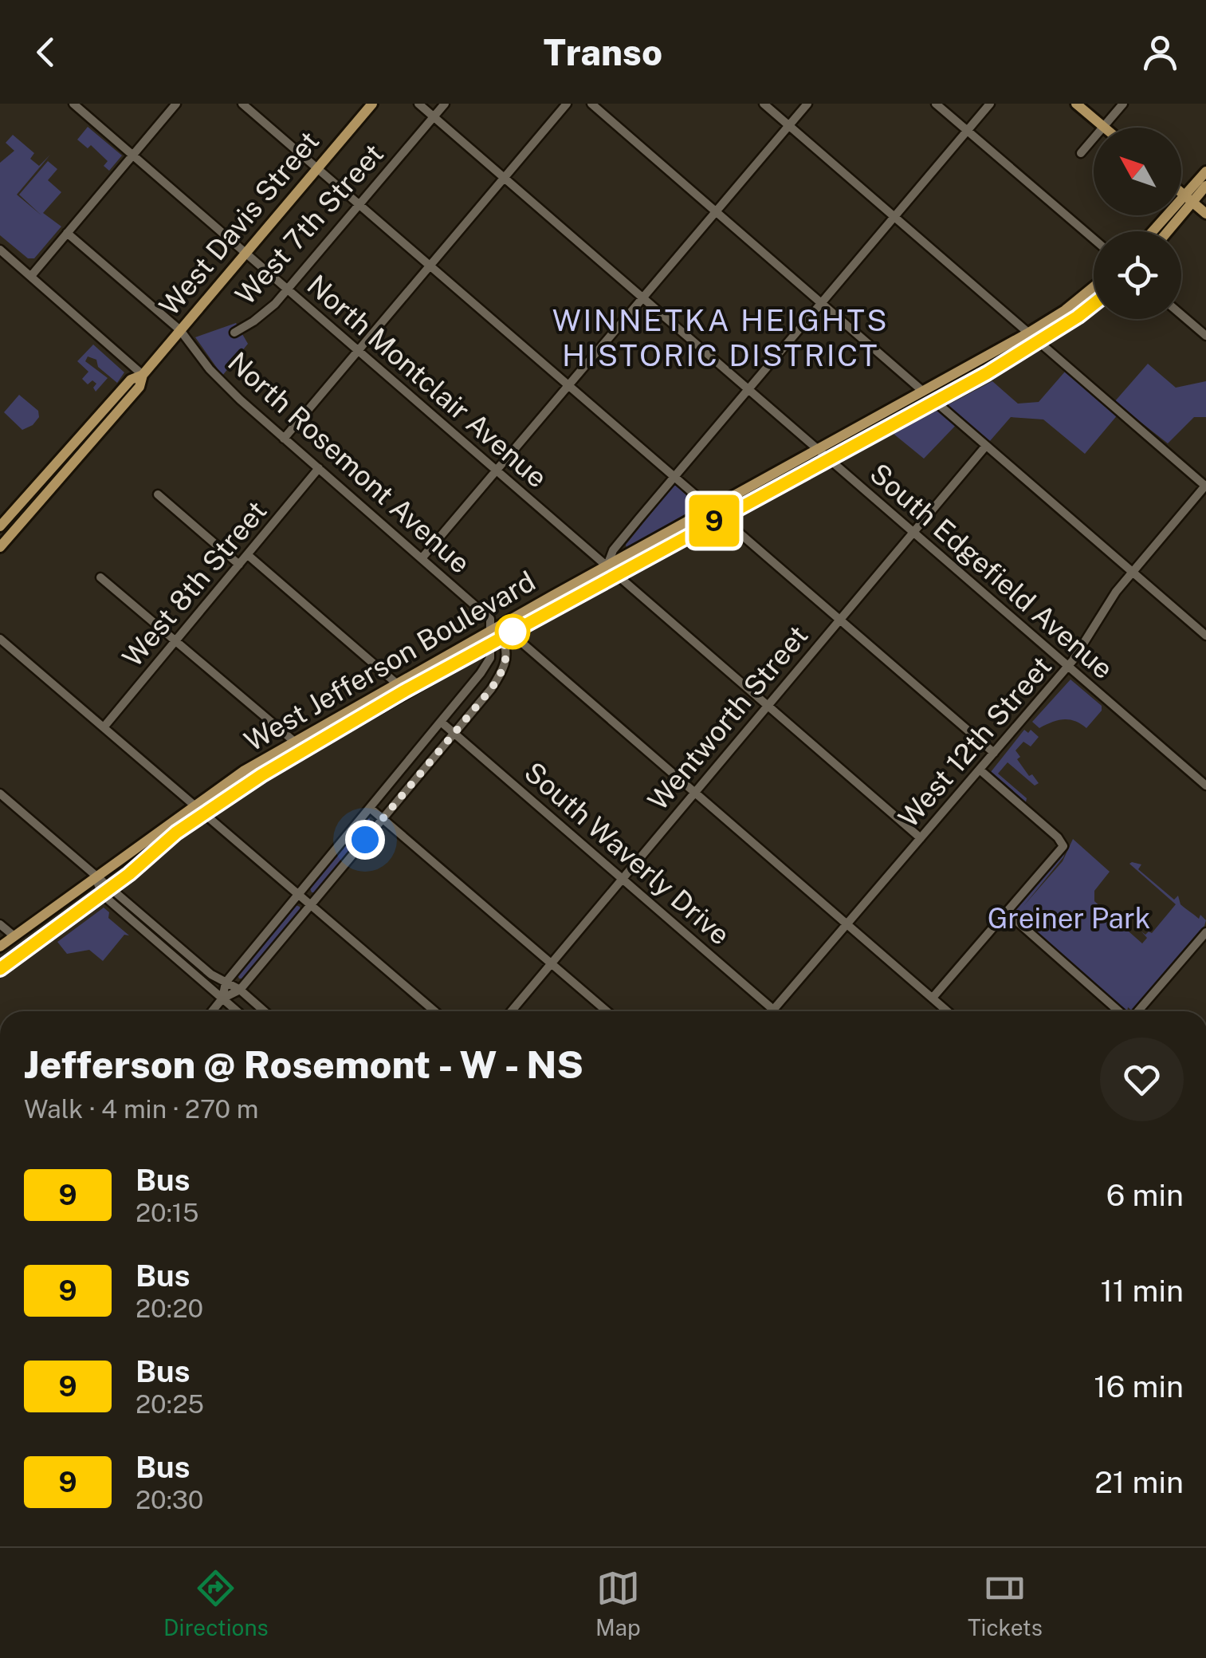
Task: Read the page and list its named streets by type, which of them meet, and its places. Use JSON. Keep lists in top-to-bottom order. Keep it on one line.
{"streets":{"main road":["West Davis Street","West Jefferson Boulevard"],"street":["West 7th Street","North Montclair Avenue","North Rosemont Avenue","South Edgefield Avenue","West 8th Street","Wentworth Street","West 12th Street","South Waverly Drive"]},"crossings":[["West Davis Street","North Montclair Avenue"],["West Davis Street","North Rosemont Avenue"],["West 7th Street","North Montclair Avenue"],["West 7th Street","South Edgefield Avenue"],["North Montclair Avenue","West Jefferson Boulevard"],["North Montclair Avenue","Wentworth Street"],["North Montclair Avenue","West 12th Street"],["North Rosemont Avenue","West 8th Street"],["North Rosemont Avenue","West Jefferson Boulevard"],["South Edgefield Avenue","West Jefferson Boulevard"],["South Edgefield Avenue","Wentworth Street"],["South Edgefield Avenue","West 12th Street"],["Wentworth Street","South Waverly Drive"],["West 12th Street","South Waverly Drive"]],"districts":["WINNETKA HEIGHTS HISTORIC DISTRICT"],"parks":["Greiner Park"],"lines":["bus line 9"],"north":"top left","page":{"header":"Transo","on_map":"9","heading":["Jefferson @ Rosemont - W - NS","Walk · 4 min · 270 m"],"list":[{"mark":"9","name":"Bus","note":"20:15","value":"6 min"},{"mark":"9","name":"Bus","note":"20:20","value":"11 min"},{"mark":"9","name":"Bus","note":"20:25","value":"16 min"},{"mark":"9","name":"Bus","note":"20:30","value":"21 min"}],"tabs":["Directions","Map","Tickets"]}}
